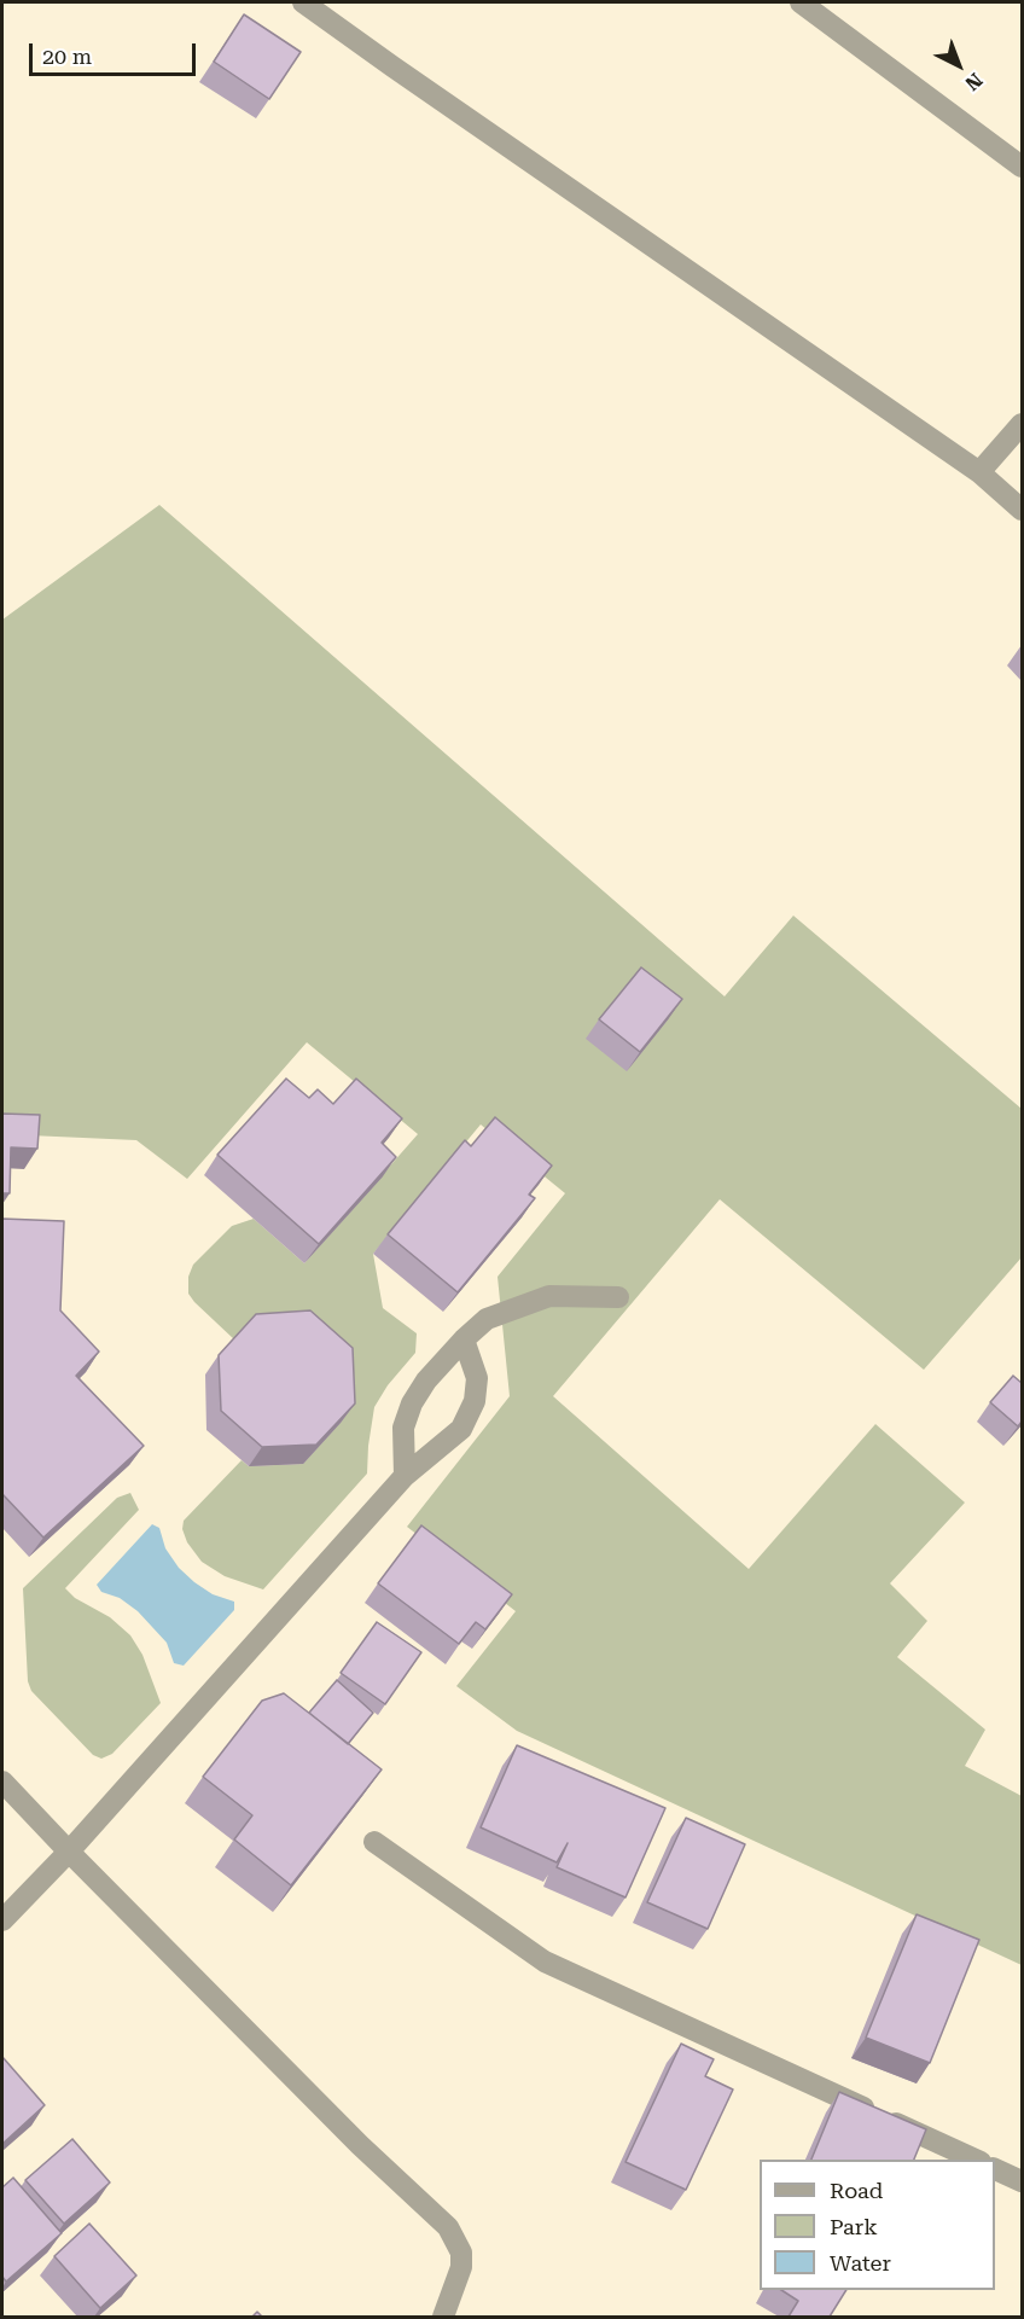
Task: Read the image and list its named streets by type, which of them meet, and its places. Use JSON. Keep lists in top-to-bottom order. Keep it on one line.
{"legend":["Road","Park","Water"],"scale_bar":"20 m","north":"bottom right"}
